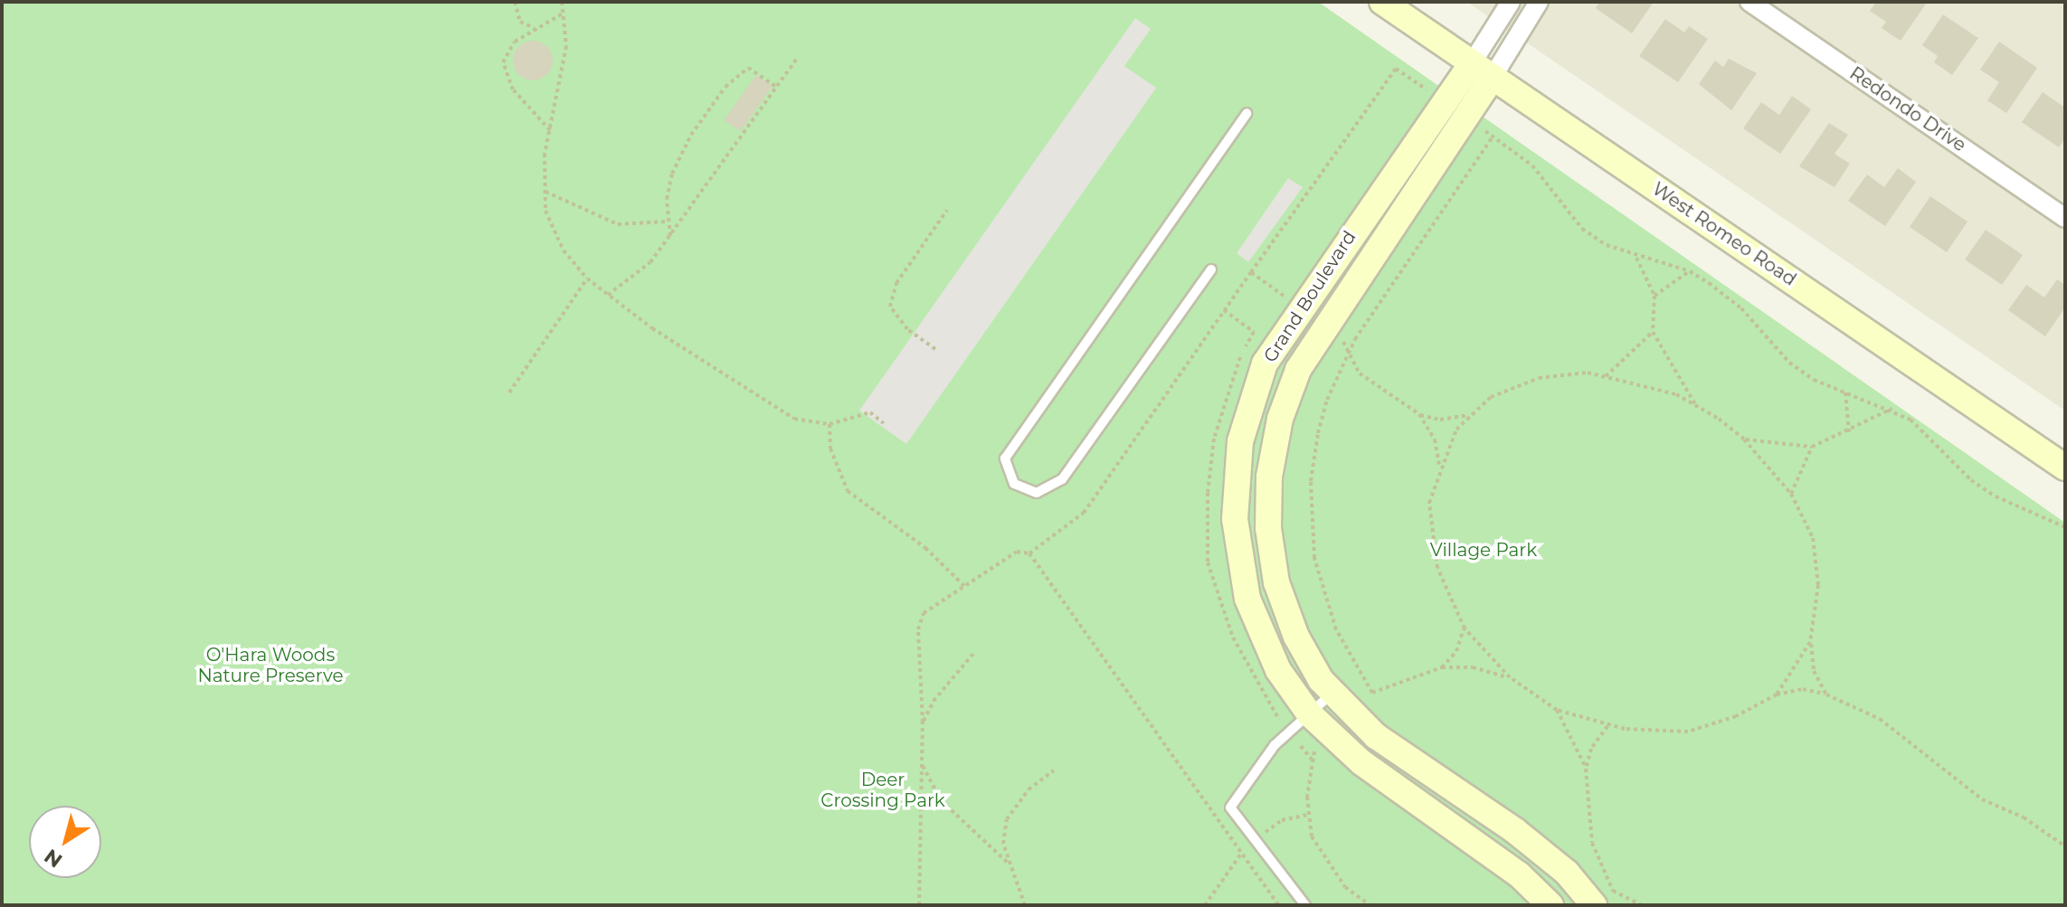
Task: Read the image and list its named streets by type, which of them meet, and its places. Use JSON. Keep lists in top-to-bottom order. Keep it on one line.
{"streets":{"street":["Redondo Drive","West Romeo Road","Grand Boulevard"]},"crossings":[["West Romeo Road","Grand Boulevard"]],"parks":["Village Park","O'Hara Woods Nature Preserve","Deer Crossing Park"],"north":"bottom left"}
